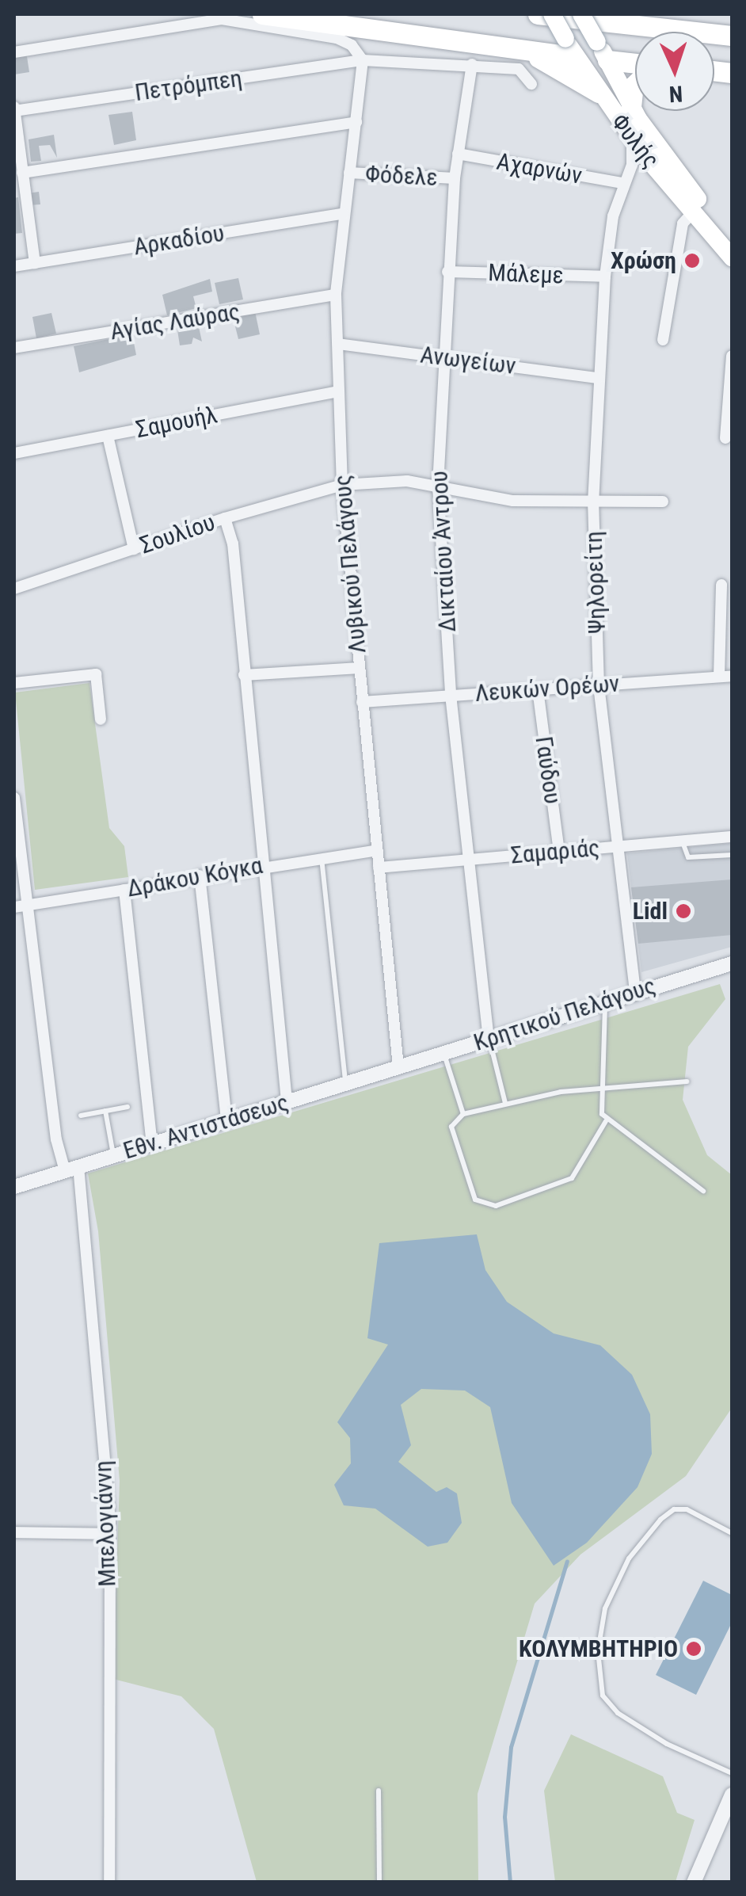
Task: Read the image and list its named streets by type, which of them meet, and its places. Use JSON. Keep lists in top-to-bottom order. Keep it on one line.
{"streets":{"main road":["Φυλής"],"street":["Πετρόμπεη","Αχαρνών","Φόδελε","Αρκαδίου","Μάλεμε","Αγίας Λαύρας","Ανωγείων","Σαμουήλ","Σουλίου","Δικταίου Άντρου","Λυβικού Πελάγους","Ψηλορείτη","Λευκών Ορέων","Γαύδου","Σαμαριάς","Δράκου Κόγκα","Κρητικού Πελάγους","Εθν. Αντιστάσεως","Μπελογιάννη"]},"crossings":[["Πετρόμπεη","Δικταίου Άντρου"],["Πετρόμπεη","Λυβικού Πελάγους"],["Φυλής","Ψηλορείτη"],["Αχαρνών","Δικταίου Άντρου"],["Αχαρνών","Ψηλορείτη"],["Φόδελε","Δικταίου Άντρου"],["Φόδελε","Λυβικού Πελάγους"],["Αρκαδίου","Λυβικού Πελάγους"],["Μάλεμε","Δικταίου Άντρου"],["Μάλεμε","Ψηλορείτη"],["Αγίας Λαύρας","Λυβικού Πελάγους"],["Ανωγείων","Δικταίου Άντρου"],["Ανωγείων","Λυβικού Πελάγους"],["Ανωγείων","Ψηλορείτη"],["Σαμουήλ","Λυβικού Πελάγους"],["Σουλίου","Δικταίου Άντρου"],["Σουλίου","Λυβικού Πελάγους"],["Σουλίου","Ψηλορείτη"],["Δικταίου Άντρου","Λευκών Ορέων"],["Δικταίου Άντρου","Σαμαριάς"],["Δικταίου Άντρου","Κρητικού Πελάγους"],["Λυβικού Πελάγους","Λευκών Ορέων"],["Λυβικού Πελάγους","Σαμαριάς"],["Λυβικού Πελάγους","Δράκου Κόγκα"],["Λυβικού Πελάγους","Κρητικού Πελάγους"],["Λυβικού Πελάγους","Εθν. Αντιστάσεως"],["Ψηλορείτη","Λευκών Ορέων"],["Ψηλορείτη","Σαμαριάς"],["Ψηλορείτη","Κρητικού Πελάγους"],["Λευκών Ορέων","Γαύδου"],["Γαύδου","Σαμαριάς"],["Δράκου Κόγκα","Μπελογιάννη"],["Κρητικού Πελάγους","Εθν. Αντιστάσεως"],["Εθν. Αντιστάσεως","Μπελογιάννη"]],"places":["Χρώση","Lidl","ΚΟΛΥΜΒΗΤΗΡΙΟ"],"north":"bottom"}
